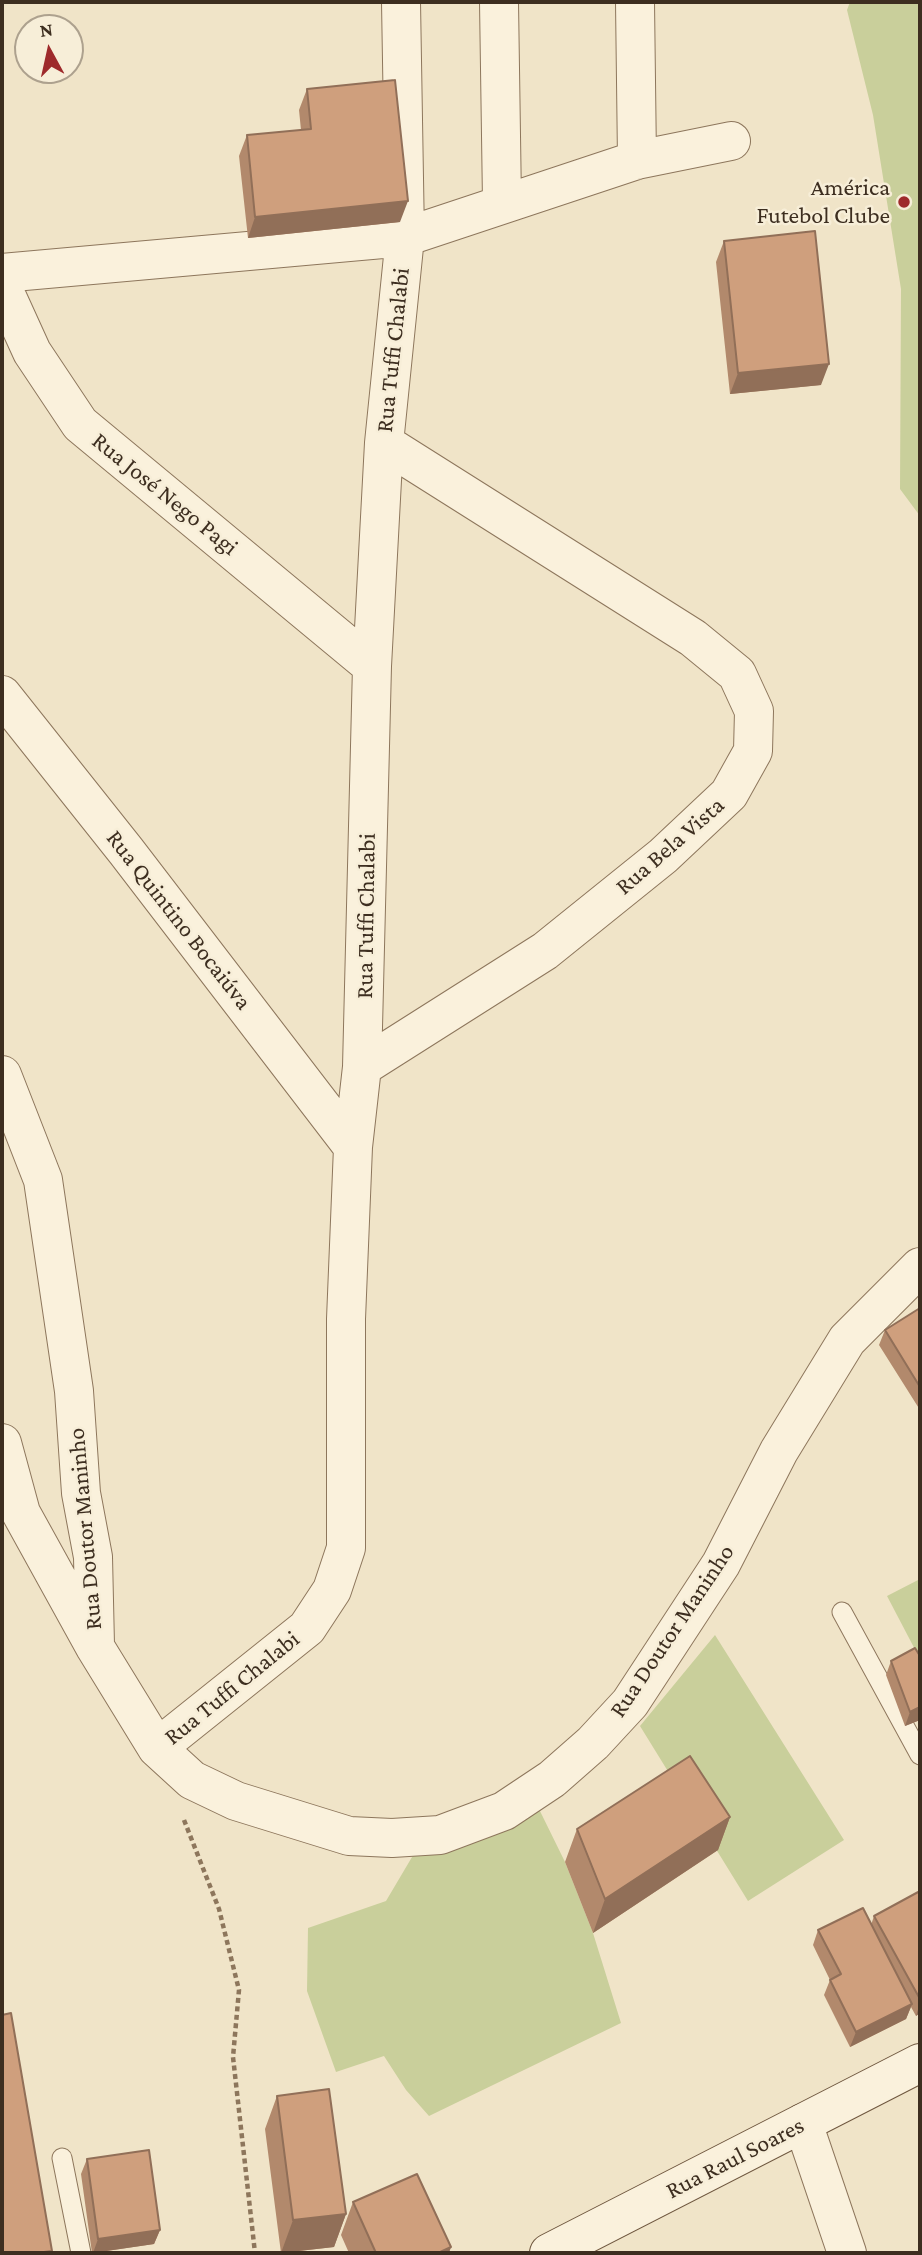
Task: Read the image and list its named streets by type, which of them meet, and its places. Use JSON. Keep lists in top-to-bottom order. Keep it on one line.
{"streets":{"street":["Rua Tuffi Chalabi","Rua José Nego Pagi","Rua Bela Vista","Rua Quintino Bocaiúva","Rua Doutor Maninho","Rua Raul Soares"]},"crossings":[["Rua Tuffi Chalabi","Rua José Nego Pagi"],["Rua Tuffi Chalabi","Rua Bela Vista"],["Rua Tuffi Chalabi","Rua Quintino Bocaiúva"],["Rua Tuffi Chalabi","Rua Doutor Maninho"]],"places":["América Futebol Clube"],"north":"top"}
